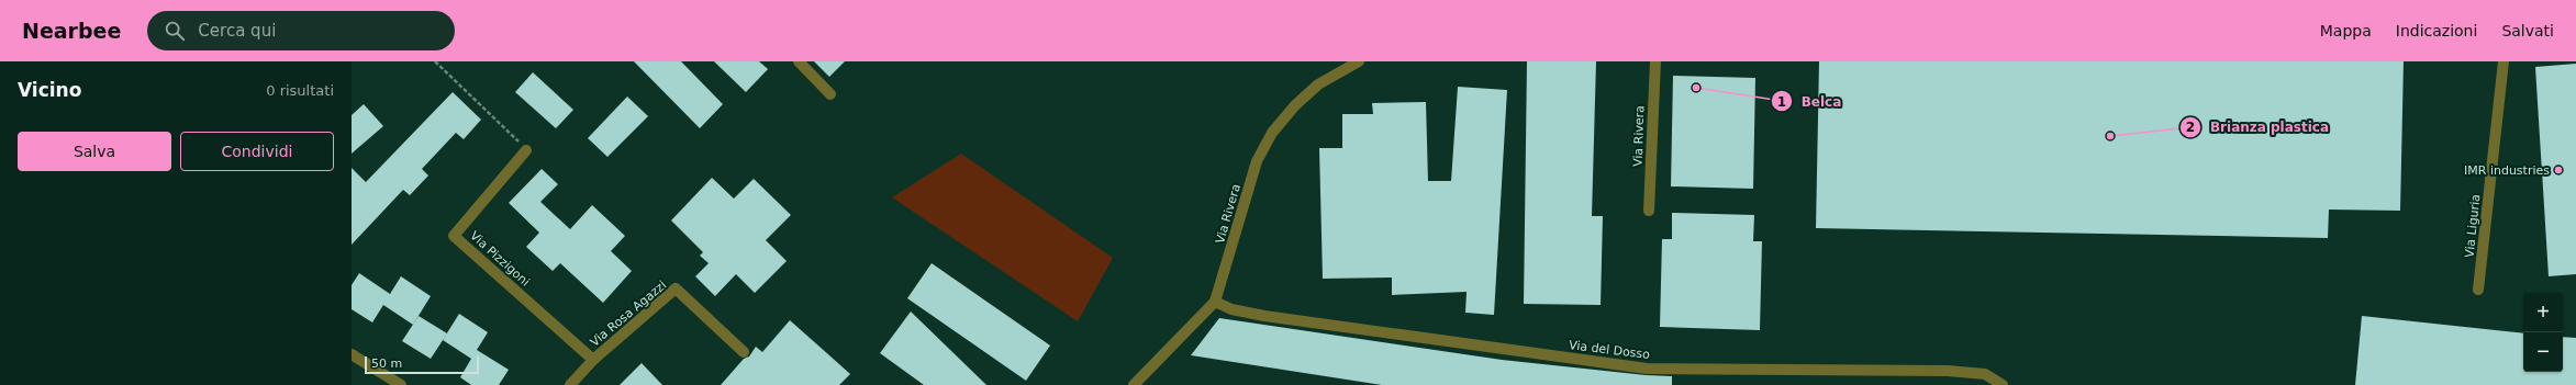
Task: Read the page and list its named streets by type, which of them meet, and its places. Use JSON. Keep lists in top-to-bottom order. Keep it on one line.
{"streets":{"street":["Via Rivera","Via Liguria","Via Pizzigoni","Via Rosa Agazzi","Via del Dosso"]},"crossings":[["Via Rivera","Via del Dosso"],["Via Pizzigoni","Via Rosa Agazzi"]],"places":["Belca","Brianza plastica","IMR industries"],"scale_bar":"50 m","page":{"header":"Nearbee","search":"Cerca qui","nav":["Mappa","Indicazioni","Salvati"],"heading":["Vicino","0 risultati"],"buttons":["Salva","Condividi"],"map_buttons":["+","−"],"scale":"50 m"}}
